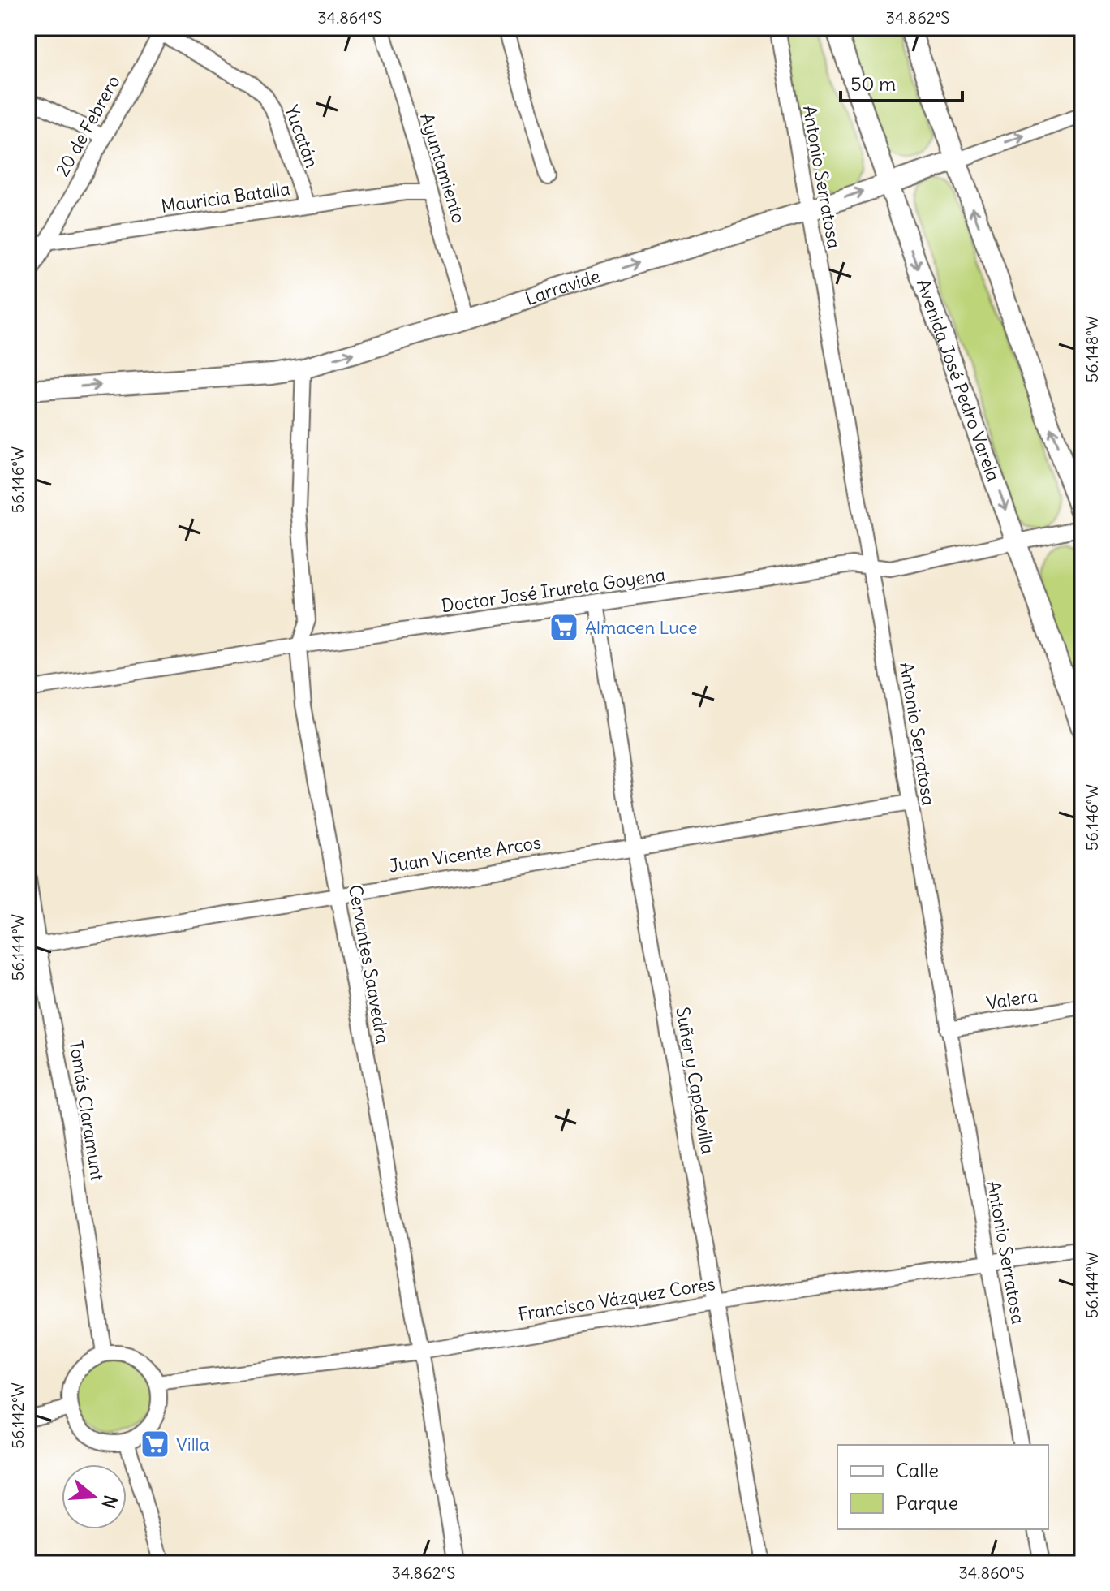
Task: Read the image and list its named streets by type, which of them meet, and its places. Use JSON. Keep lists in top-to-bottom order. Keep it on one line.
{"streets":{"street":["20 de Febrero","Yucatán","Ayuntamiento","Antonio Serratosa","Mauricia Batalla","Larravide","Avenida José Pedro Varela","Doctor José Irureta Goyena","Juan Vicente Arcos","Cervantes Saavedra","Valera","Suñer y Capdevilla","Tomás Claramunt","Francisco Vázquez Cores"]},"crossings":[["20 de Febrero","Yucatán"],["20 de Febrero","Mauricia Batalla"],["Yucatán","Mauricia Batalla"],["Ayuntamiento","Mauricia Batalla"],["Ayuntamiento","Larravide"],["Antonio Serratosa","Larravide"],["Antonio Serratosa","Doctor José Irureta Goyena"],["Antonio Serratosa","Juan Vicente Arcos"],["Antonio Serratosa","Valera"],["Antonio Serratosa","Francisco Vázquez Cores"],["Larravide","Avenida José Pedro Varela"],["Larravide","Cervantes Saavedra"],["Avenida José Pedro Varela","Doctor José Irureta Goyena"],["Doctor José Irureta Goyena","Cervantes Saavedra"],["Doctor José Irureta Goyena","Suñer y Capdevilla"],["Juan Vicente Arcos","Cervantes Saavedra"],["Juan Vicente Arcos","Suñer y Capdevilla"],["Juan Vicente Arcos","Tomás Claramunt"],["Cervantes Saavedra","Francisco Vázquez Cores"],["Suñer y Capdevilla","Francisco Vázquez Cores"],["Tomás Claramunt","Francisco Vázquez Cores"]],"one_way":["Larravide"],"places":{"supermarket":["Almacen Luce","Villa"]},"legend":["Calle","Parque"],"scale_bar":"50 m","north":"right","coordinates":["34.864°S","34.862°S","56.148°W","56.146°W","56.144°W","56.142°W","34.860°S"]}
